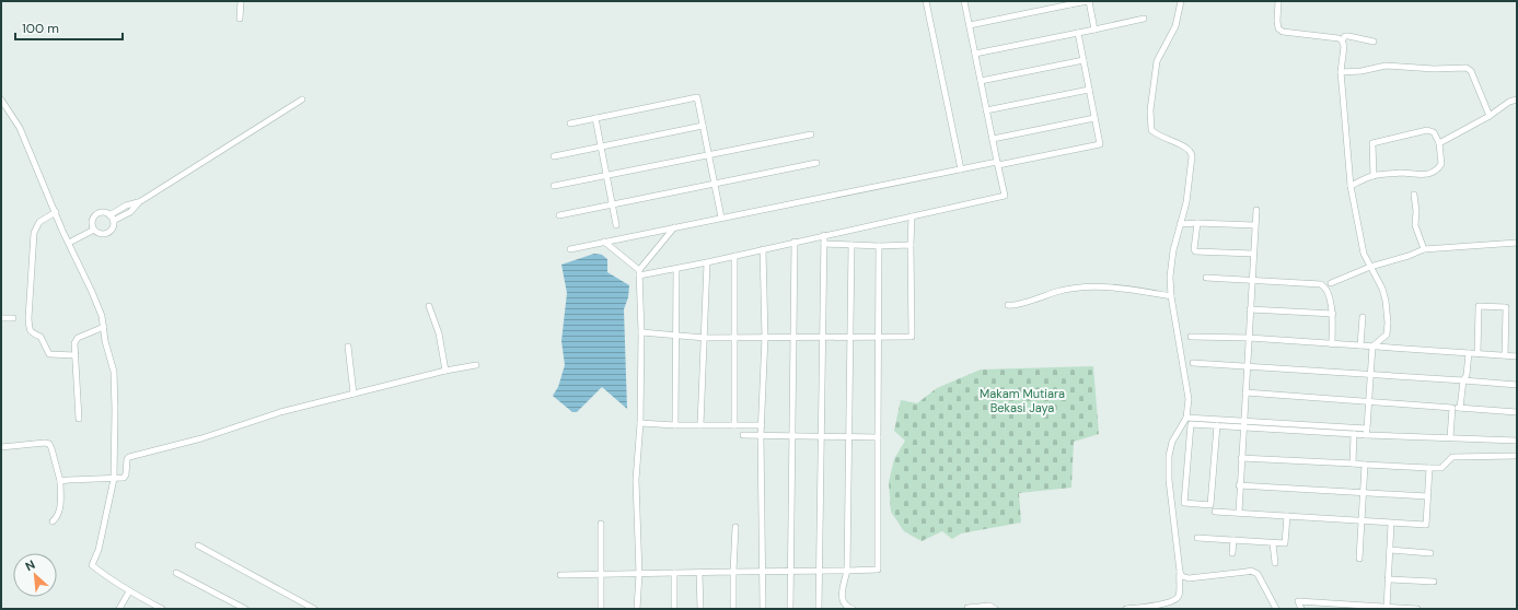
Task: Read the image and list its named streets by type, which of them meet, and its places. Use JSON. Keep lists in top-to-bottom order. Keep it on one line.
{"parks":["Makam Mutiara Bekasi Jaya"],"scale_bar":"100 m","north":"top left"}
